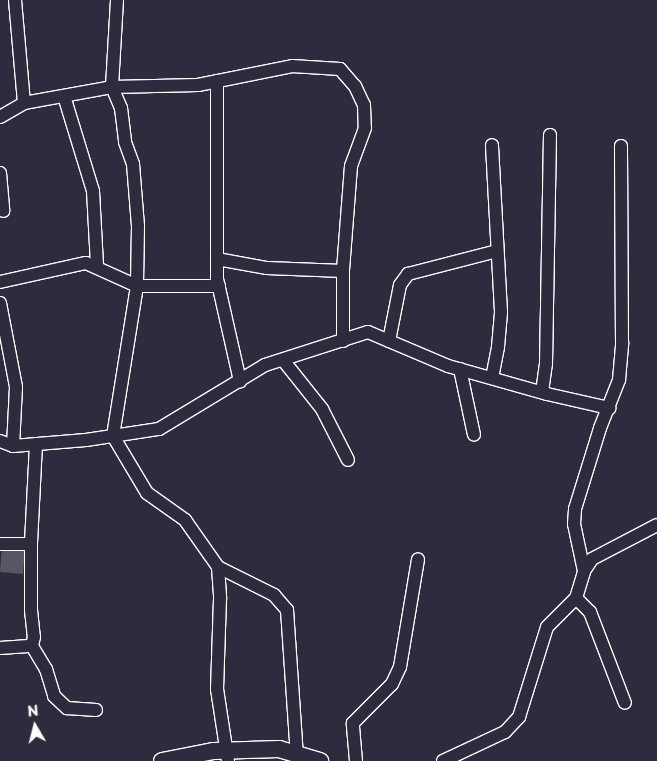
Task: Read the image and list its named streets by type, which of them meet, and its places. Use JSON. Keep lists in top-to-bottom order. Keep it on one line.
{"north":"top"}
